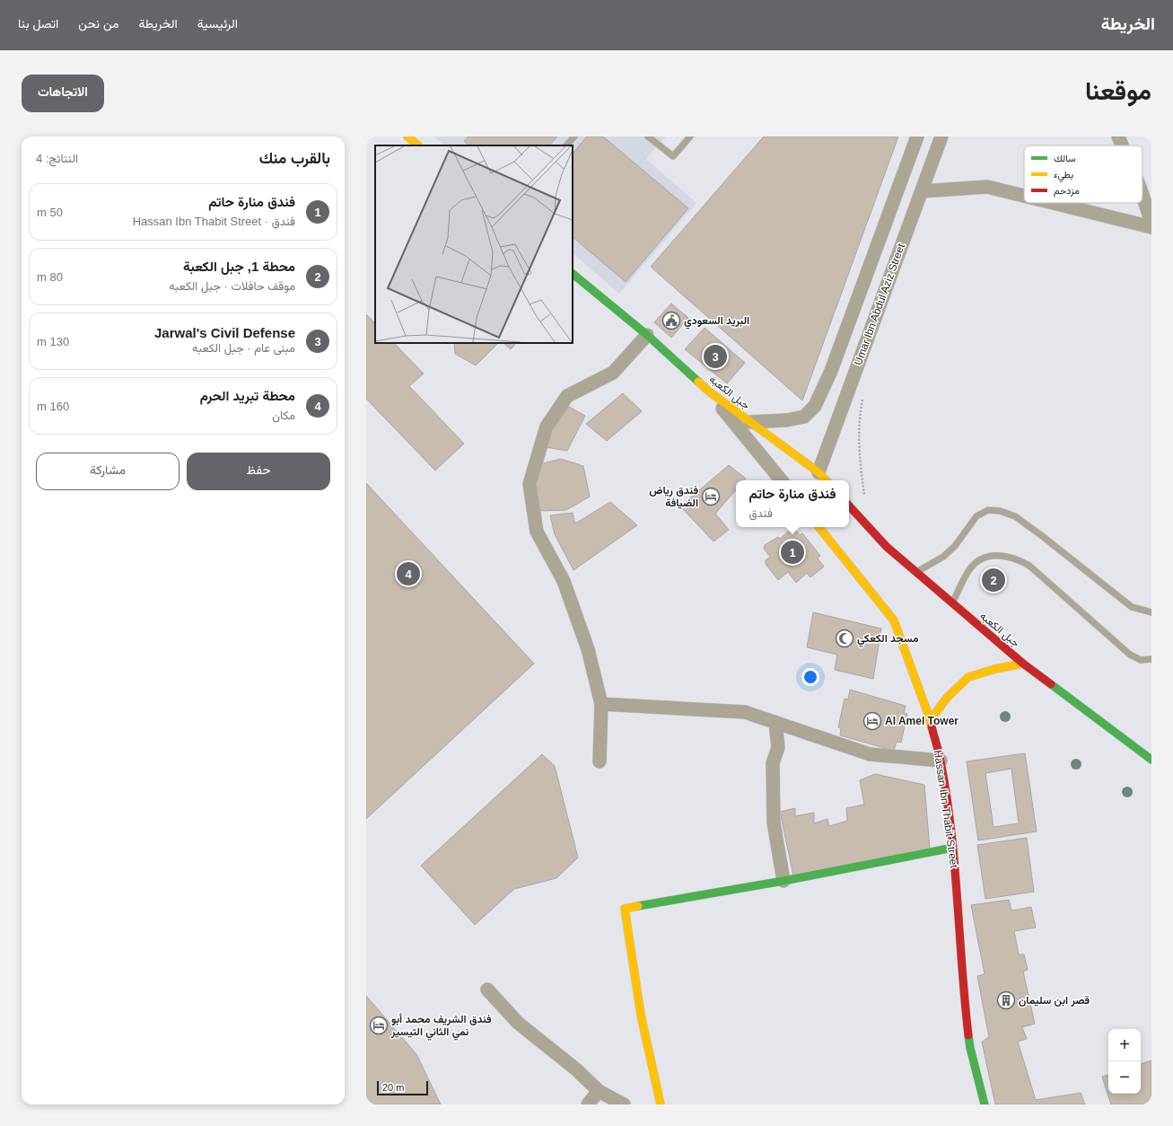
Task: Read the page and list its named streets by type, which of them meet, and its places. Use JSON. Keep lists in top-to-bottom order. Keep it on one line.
{"streets":{"main road":["جبل الكعبه","Hassan Ibn Thabit Street"],"street":["Umar Ibn Abdul Aziz Street"]},"crossings":[["Umar Ibn Abdul Aziz Street","جبل الكعبه"]],"places":{"public building":["البريد السعودي"],"hotel":["فندق رياض الضيافة","Al Amel Tower","فندق الشريف محمد أبو نمي الثاني التيسير"],"mosque":["مسجد الكعكي"],"building":["قصر ابن سليمان"]},"legend":["سالك","بطيء","مزدحم"],"scale_bar":"20 m","page":{"header":"الخريطة","nav":["الرئيسية","الخريطة","من نحن","اتصل بنا"],"title":"موقعنا","buttons":["الاتجاهات",["حفظ","مشاركة"]],"heading":["بالقرب منك","النتائج: 4"],"list":[{"mark":"1","name":"فندق منارة حاتم","note":"فندق · Hassan Ibn Thabit Street","value":"50 m"},{"mark":"2","name":"محطة 1, جبل الكعبة","note":"موقف حافلات · جبل الكعبه","value":"80 m"},{"mark":"3","name":"Jarwal's Civil Defense","note":"مبنى عام · جبل الكعبه","value":"130 m"},{"mark":"4","name":"محطة تبريد الحرم","note":"مكان","value":"160 m"}],"pins":["3","1","4","2"],"popup":["فندق منارة حاتم","فندق"],"map_buttons":["+","−"],"scale":"20 m"}}
